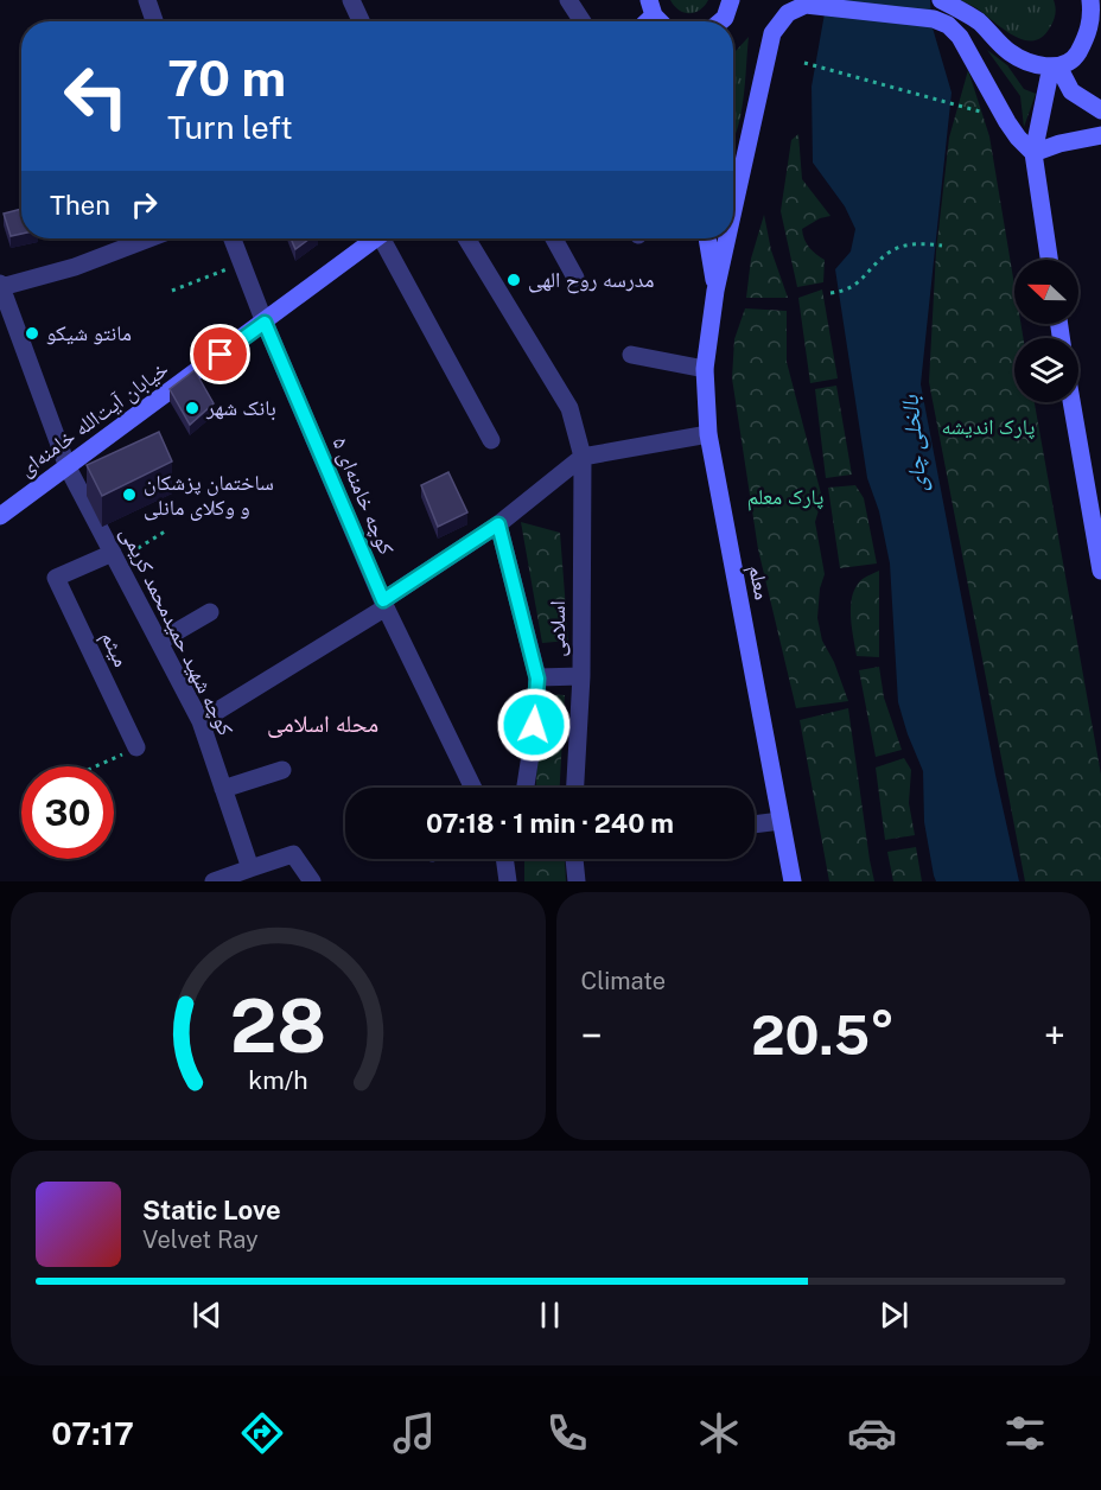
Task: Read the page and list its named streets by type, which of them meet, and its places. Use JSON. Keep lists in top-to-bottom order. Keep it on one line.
{"streets":{"main road":["خیابان آیت‌الله خامنه‌ای","معلم"],"street":["کوچه خامنه‌ای ۵","اسلامی","کوچه شهید حمیدمحمد کریمی","میثم"]},"crossings":[["خیابان آیت‌الله خامنه‌ای","کوچه خامنه‌ای ۵"],["خیابان آیت‌الله خامنه‌ای","کوچه شهید حمیدمحمد کریمی"],["کوچه شهید حمیدمحمد کریمی","میثم"]],"districts":["محله اسلامی"],"water":["بالخلی چای"],"parks":["پارک اندیشه","پارک معلم"],"places":["مدرسه روح الهی","مانتو شیکو","بانک شهر","ساختمان پزشکان و وکلای مانلی"],"north":"left","page":{"turn":["70 m","Turn left"],"then":"Then","limit":"30","trip":"07:18 · 1 min · 240 m","tile":"Climate","heat":["−","20.5°","+"],"song":["Static Love","Velvet Ray"],"tabs":"07:17","gauge":["28","km/h"]}}
